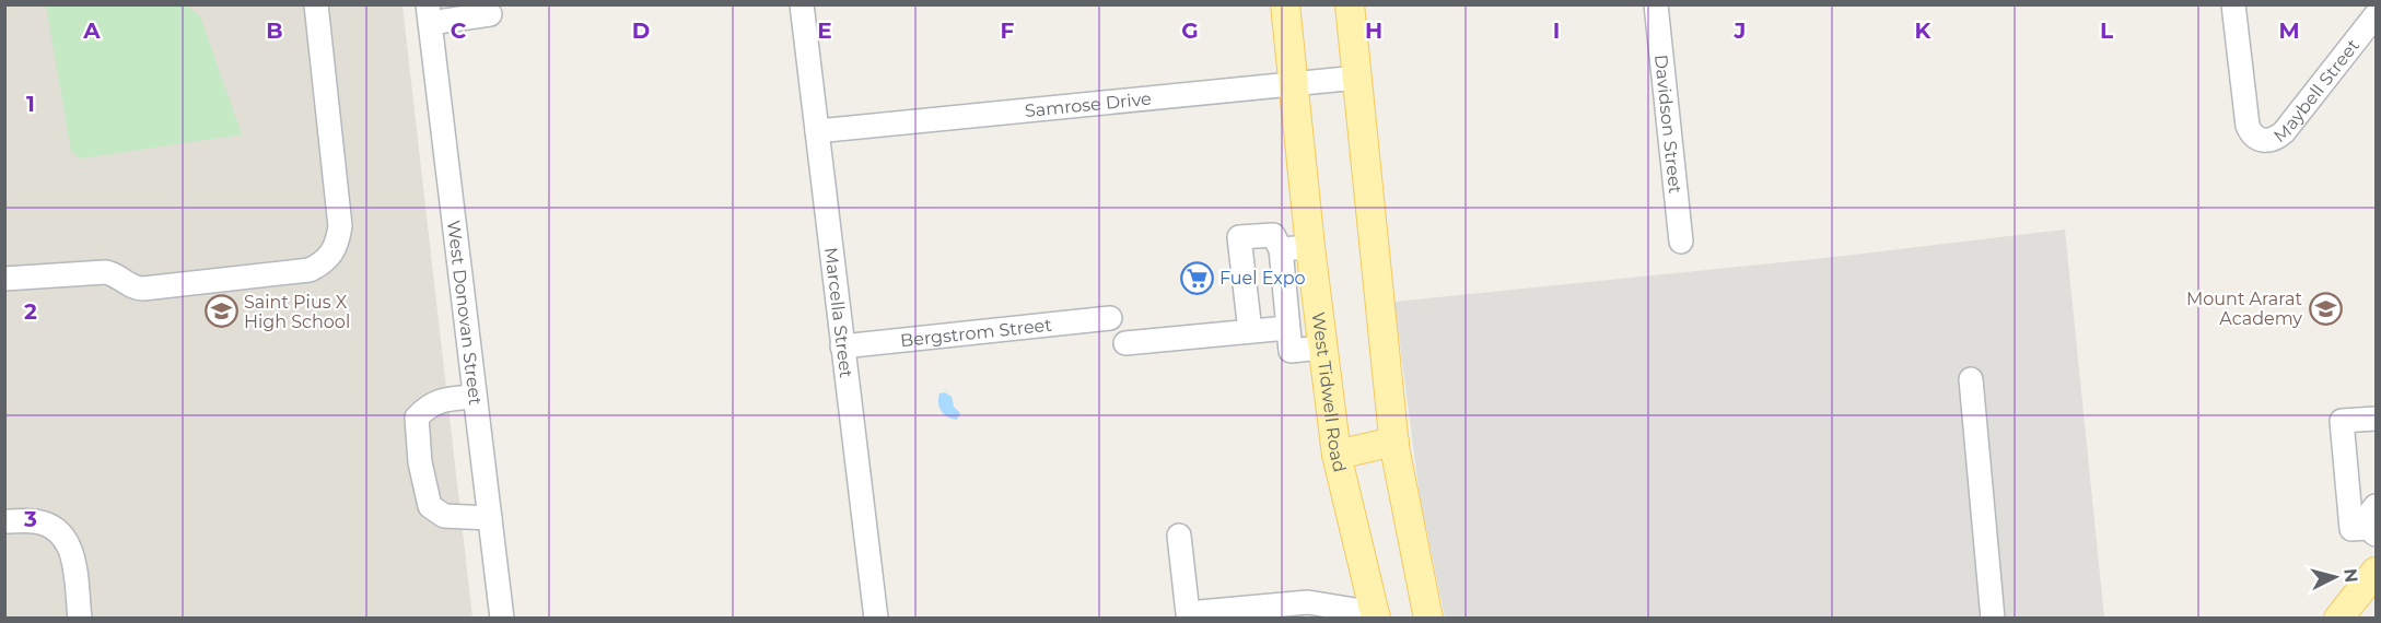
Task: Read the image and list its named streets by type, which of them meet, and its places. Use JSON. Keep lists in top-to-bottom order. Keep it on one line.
{"streets":{"main road":["West Tidwell Road"],"street":["Maybell Street","Samrose Drive","Davidson Street","West Donovan Street","Marcella Street","Bergstrom Street"]},"crossings":[["Samrose Drive","Marcella Street"],["Samrose Drive","West Tidwell Road"],["Marcella Street","Bergstrom Street"]],"places":{"supermarket":["Fuel Expo"],"school or university":["Mount Ararat Academy","Saint Pius X High School"]},"north":"right","grid":{"columns":["A","B","C","D","E","F","G","H","I","J","K","L","M"],"rows":["1","2","3"]}}
